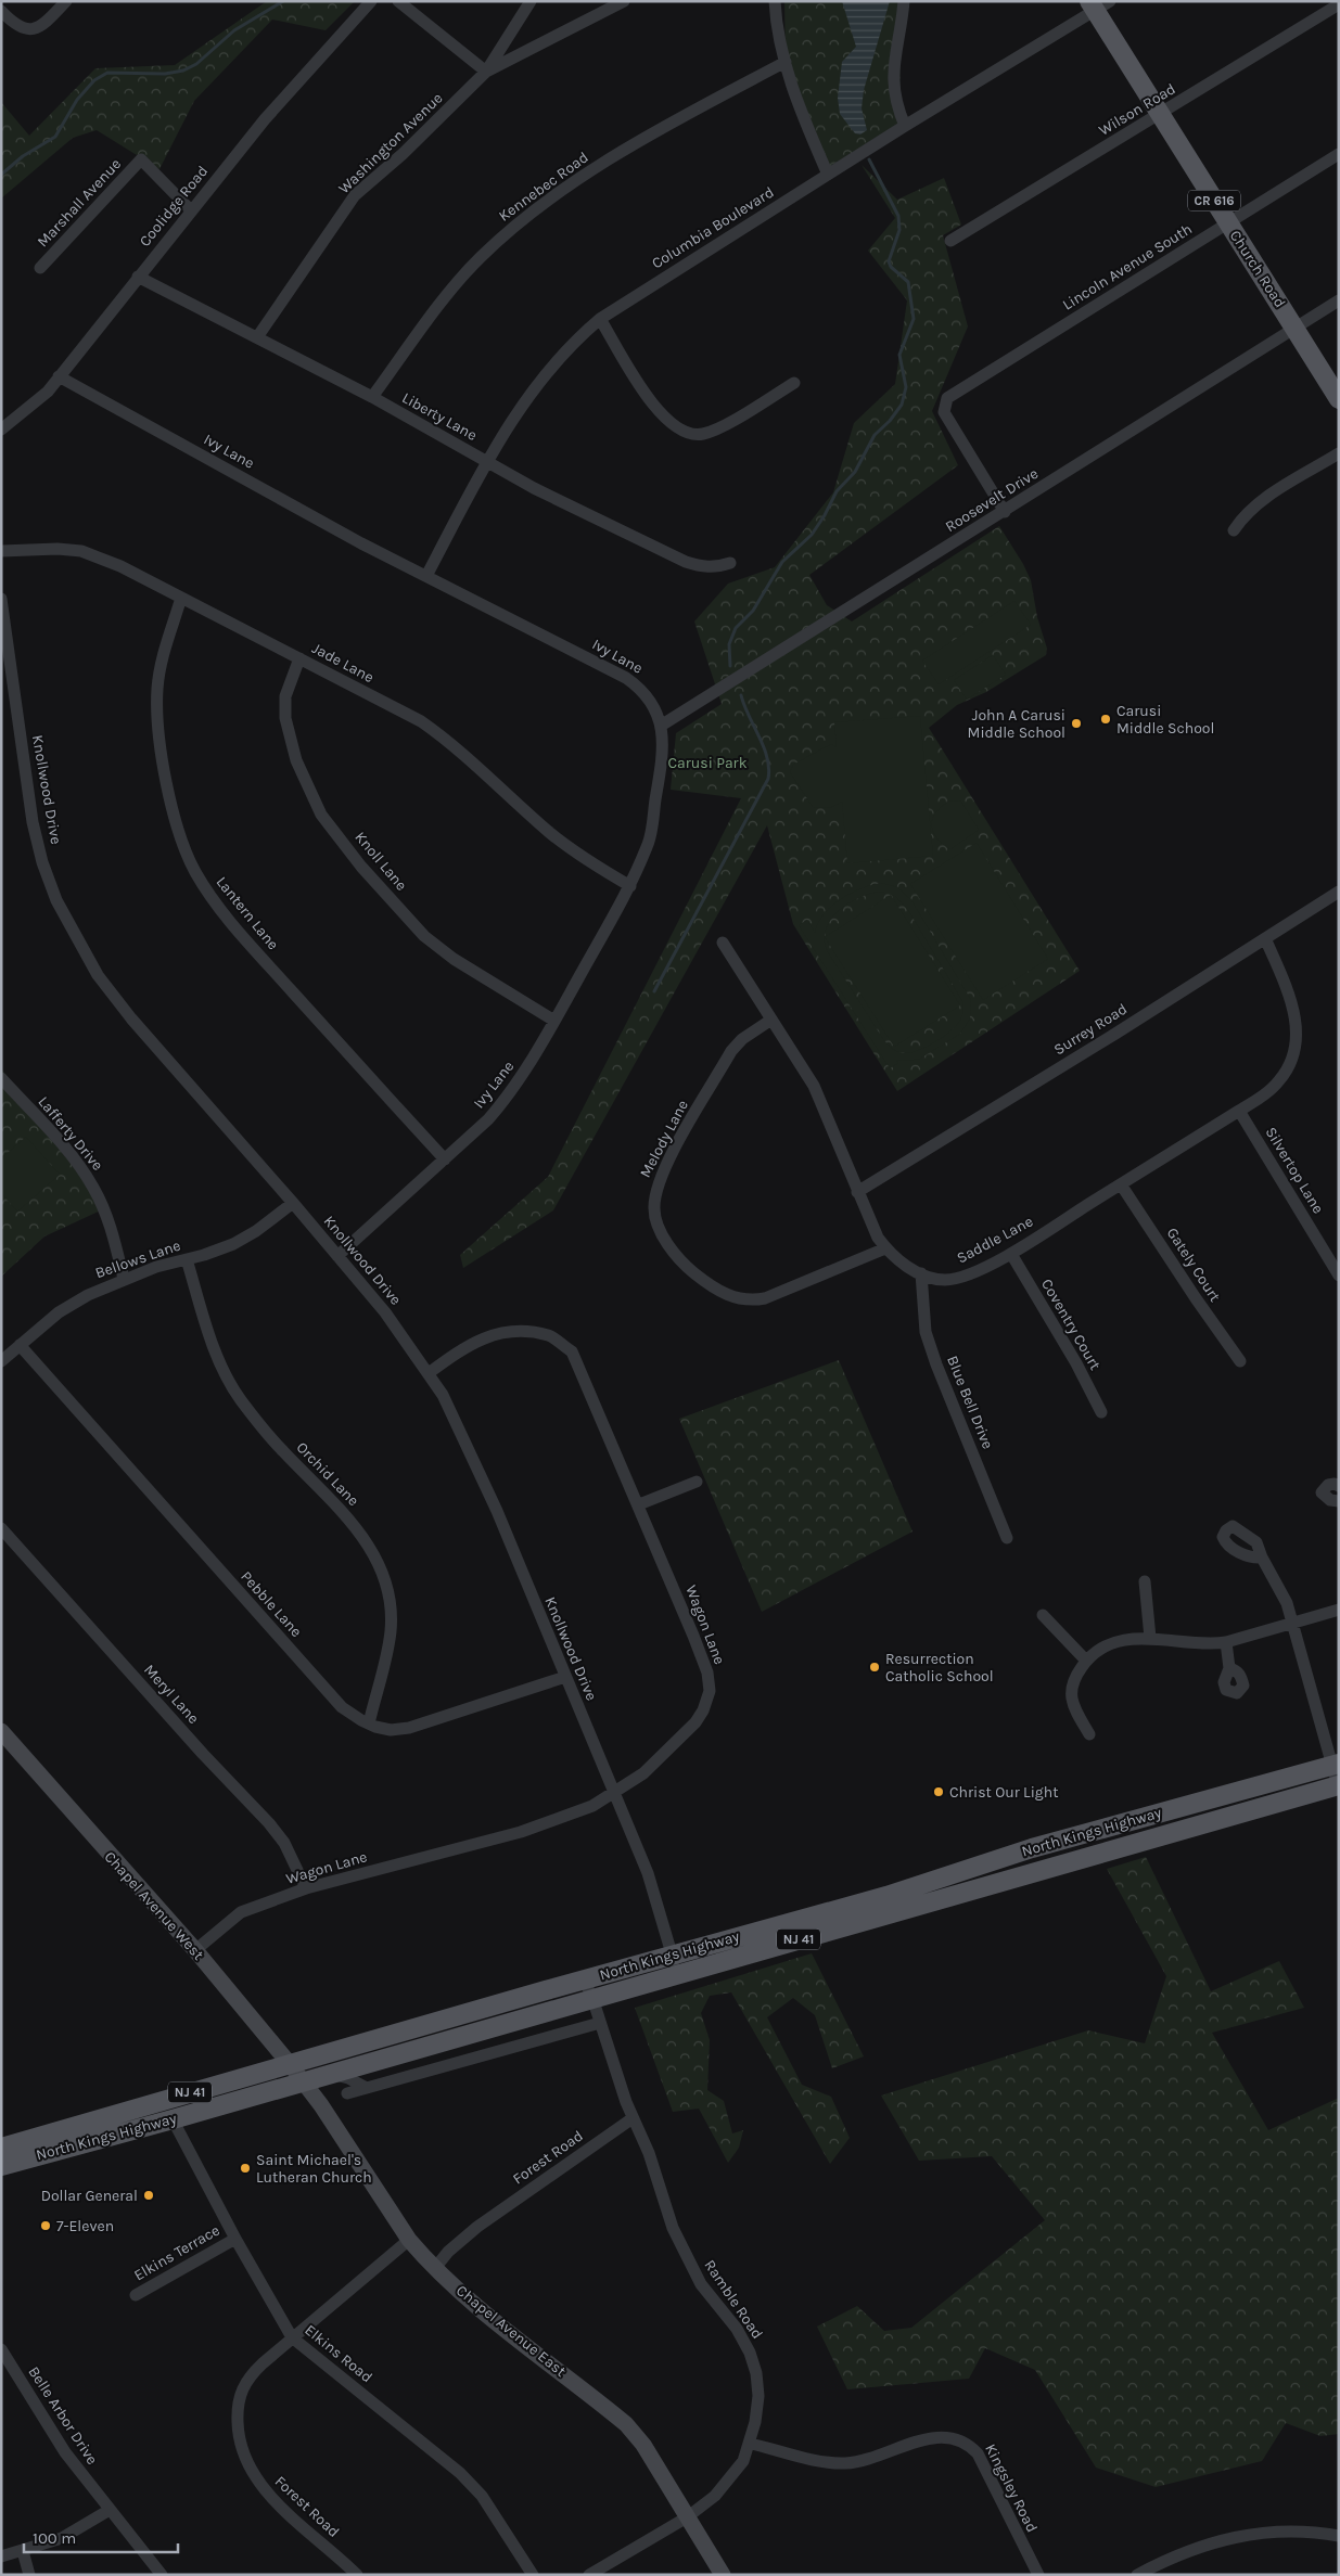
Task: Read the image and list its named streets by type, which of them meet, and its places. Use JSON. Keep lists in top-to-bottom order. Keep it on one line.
{"streets":{"main road":["CR 616","Church Road","North Kings Highway","NJ 41"],"street":["Wilson Road","Washington Avenue","Kennebec Road","Marshall Avenue","Coolidge Road","Columbia Boulevard","Lincoln Avenue South","Liberty Lane","Ivy Lane","Roosevelt Drive","Jade Lane","Knollwood Drive","Knoll Lane","Lantern Lane","Surrey Road","Lafferty Drive","Melody Lane","Silvertop Lane","Saddle Lane","Bellows Lane","Gately Court","Coventry Court","Blue Bell Drive","Orchid Lane","Pebble Lane","Wagon Lane","Meryl Lane","Chapel Avenue West","Forest Road","Elkins Terrace","Ramble Road","Chapel Avenue East","Elkins Road","Belle Arbor Drive","Kingsley Road"]},"crossings":[["Wilson Road","Church Road"],["Washington Avenue","Liberty Lane"],["Kennebec Road","Liberty Lane"],["Marshall Avenue","Coolidge Road"],["Coolidge Road","Liberty Lane"],["Coolidge Road","Ivy Lane"],["Columbia Boulevard","Church Road"],["Columbia Boulevard","Liberty Lane"],["Columbia Boulevard","Ivy Lane"],["Lincoln Avenue South","Church Road"],["Lincoln Avenue South","Roosevelt Drive"],["Church Road","Roosevelt Drive"],["Ivy Lane","Roosevelt Drive"],["Ivy Lane","Jade Lane"],["Ivy Lane","Knollwood Drive"],["Ivy Lane","Knoll Lane"],["Ivy Lane","Lantern Lane"],["Jade Lane","Knoll Lane"],["Jade Lane","Lantern Lane"],["Knollwood Drive","Bellows Lane"],["Knollwood Drive","Pebble Lane"],["Knollwood Drive","Wagon Lane"],["Knollwood Drive","North Kings Highway"],["Surrey Road","Saddle Lane"],["Lafferty Drive","Bellows Lane"],["Melody Lane","Saddle Lane"],["Silvertop Lane","Saddle Lane"],["Saddle Lane","Gately Court"],["Saddle Lane","Coventry Court"],["Saddle Lane","Blue Bell Drive"],["Bellows Lane","Orchid Lane"],["Bellows Lane","Pebble Lane"],["Orchid Lane","Pebble Lane"],["Wagon Lane","Meryl Lane"],["Wagon Lane","Chapel Avenue West"],["North Kings Highway","Chapel Avenue West"],["North Kings Highway","Ramble Road"],["North Kings Highway","Chapel Avenue East"],["North Kings Highway","Elkins Road"],["Chapel Avenue West","Chapel Avenue East"],["Forest Road","Ramble Road"],["Forest Road","Chapel Avenue East"],["Forest Road","Elkins Road"],["Elkins Terrace","Elkins Road"],["Ramble Road","Chapel Avenue East"],["Ramble Road","Kingsley Road"]],"parks":["Carusi Park"],"places":["Carusi Middle School","John A Carusi Middle School","Resurrection Catholic School","Christ Our Light","Saint Michael's Lutheran Church","Dollar General","7-Eleven"],"scale_bar":"100 m"}
